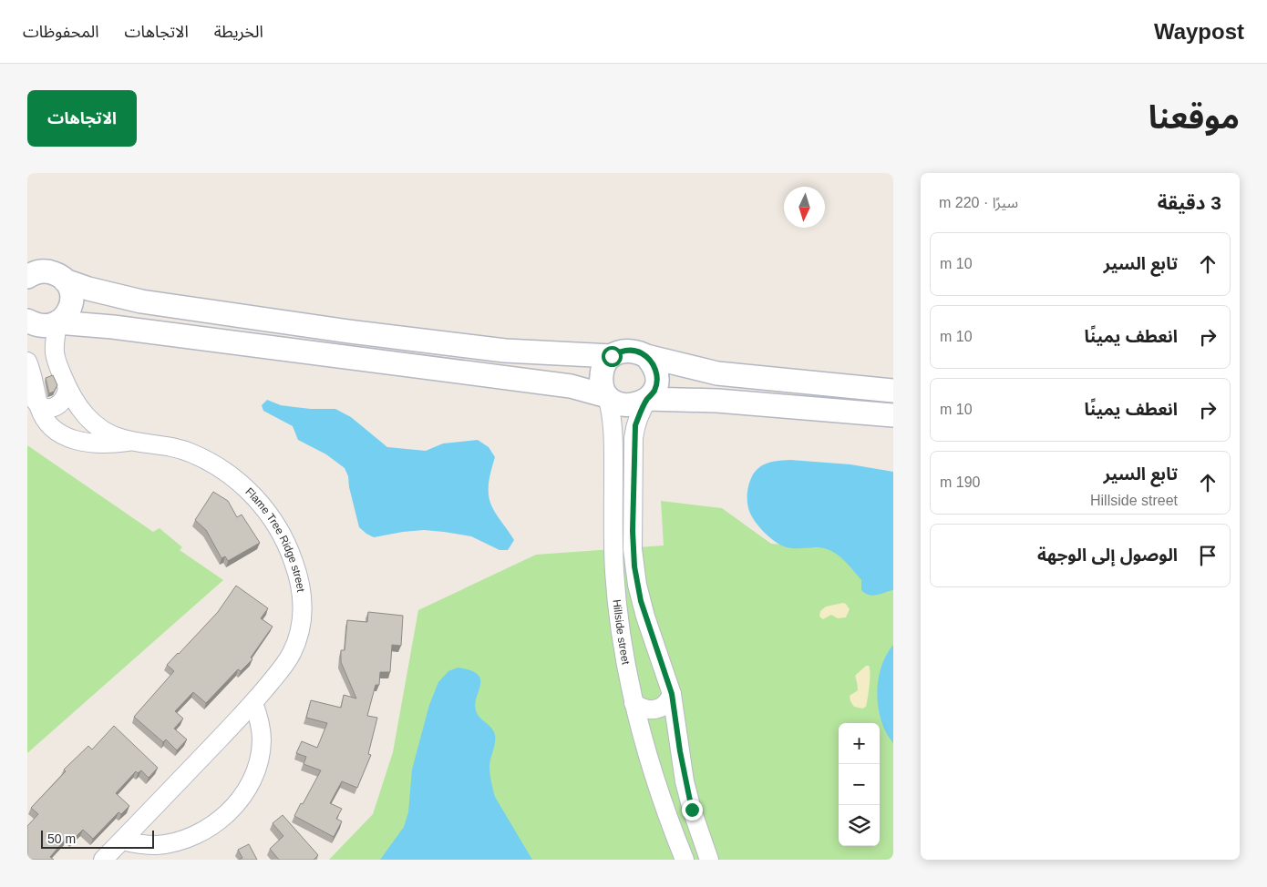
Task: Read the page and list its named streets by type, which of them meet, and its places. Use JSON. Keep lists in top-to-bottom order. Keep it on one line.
{"streets":{"street":["Flame Tree Ridge street","Hillside street"]},"scale_bar":"50 m","north":"bottom","page":{"header":"Waypost","nav":["الخريطة","الاتجاهات","المحفوظات"],"title":"موقعنا","buttons":"الاتجاهات","heading":["3 دقيقة","سيرًا · 220 m"],"list":[["تابع السير","10 m"],["انعطف يمينًا","10 m"],["انعطف يمينًا","10 m"],["تابع السير","Hillside street","190 m"],"الوصول إلى الوجهة"],"map_buttons":["+","−"],"scale":"50 m"}}
